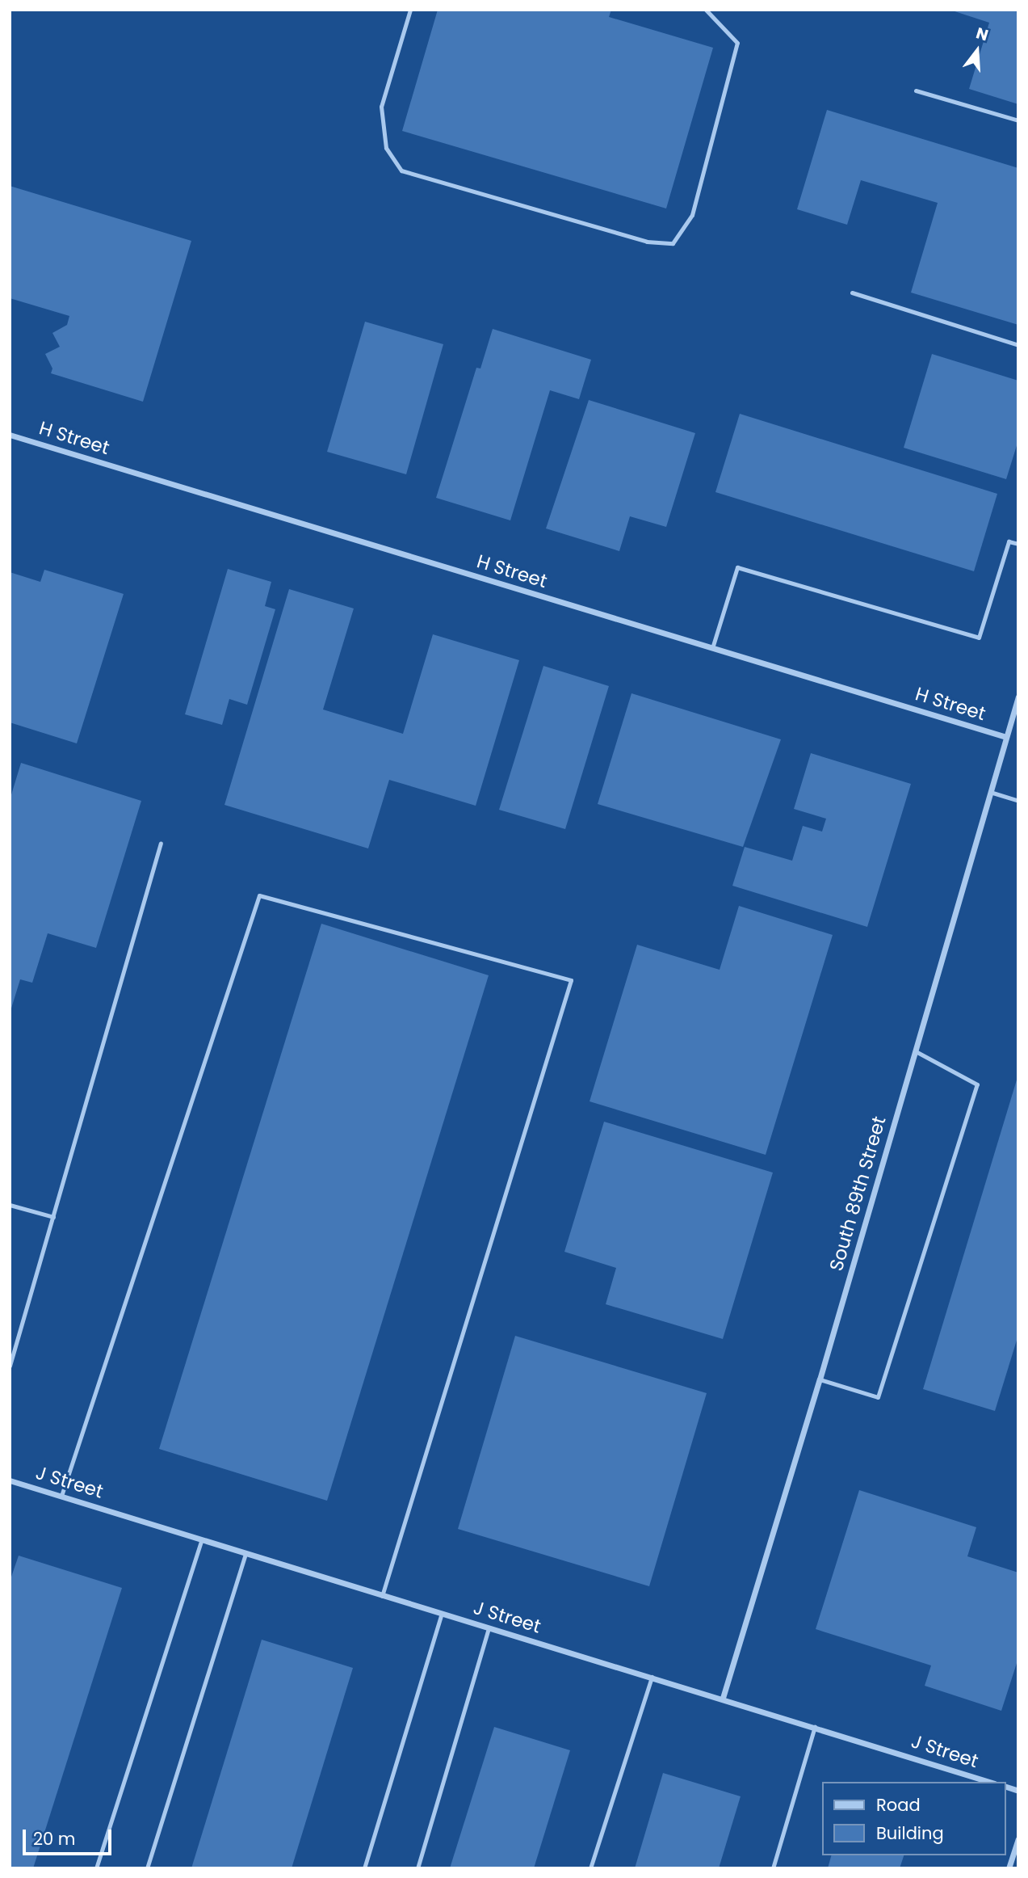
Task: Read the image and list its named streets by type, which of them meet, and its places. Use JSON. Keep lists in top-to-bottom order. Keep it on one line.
{"streets":{"street":["H Street","South 89th Street","J Street"]},"crossings":[["H Street","South 89th Street"],["South 89th Street","J Street"]],"legend":["Road","Building"],"scale_bar":"20 m","north":"top"}
